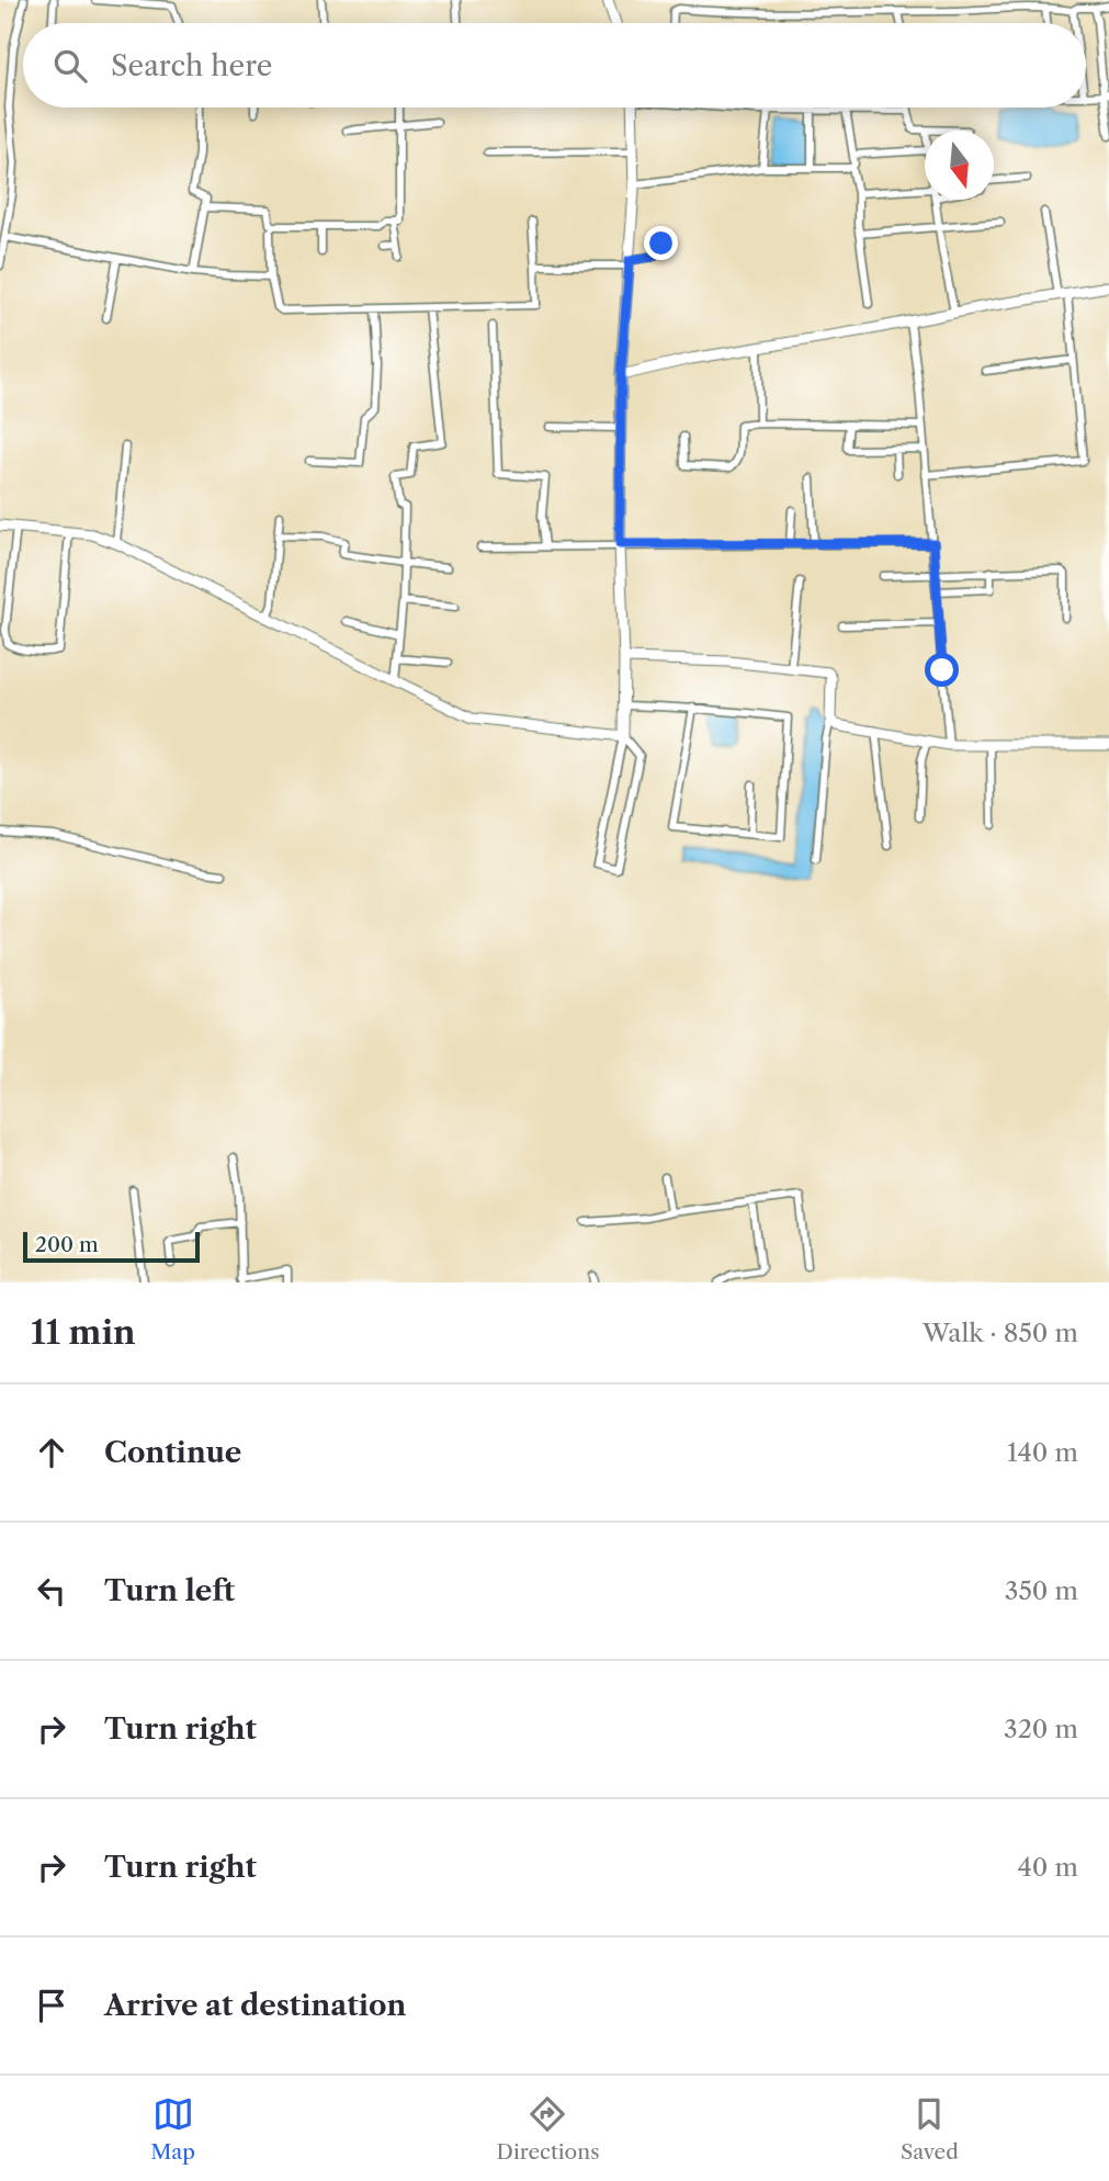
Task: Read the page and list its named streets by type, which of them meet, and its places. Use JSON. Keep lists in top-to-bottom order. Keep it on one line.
{"scale_bar":"200 m","north":"bottom","page":{"search":"Search here","scale":"200 m","heading":["11 min","Walk · 850 m"],"list":[["Continue","140 m"],["Turn left","350 m"],["Turn right","320 m"],["Turn right","40 m"],"Arrive at destination"],"nav":["Map","Directions","Saved"]}}
